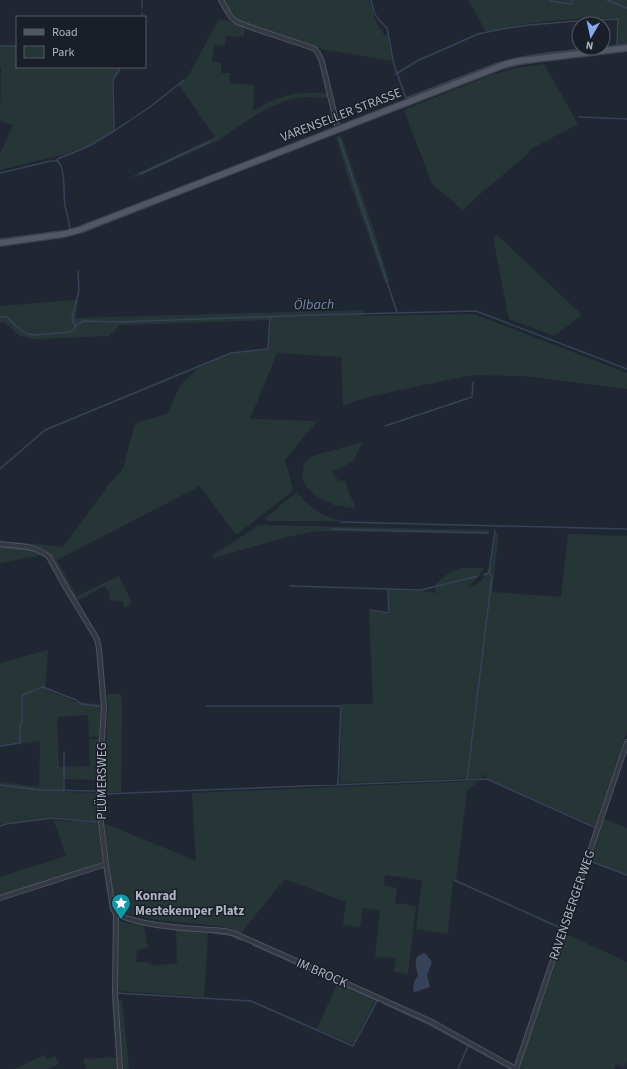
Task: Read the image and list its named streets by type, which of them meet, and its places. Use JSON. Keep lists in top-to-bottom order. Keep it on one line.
{"streets":{"main road":["VARENSELLER STRASSE"],"street":["PLÜMERSWEG","RAVENSBERGER WEG","IM BROCK"]},"crossings":[["PLÜMERSWEG","IM BROCK"],["RAVENSBERGER WEG","IM BROCK"]],"water":["Ölbach"],"places":{"place":["Konrad Mestekemper Platz"]},"legend":["Road","Park"],"north":"bottom"}
